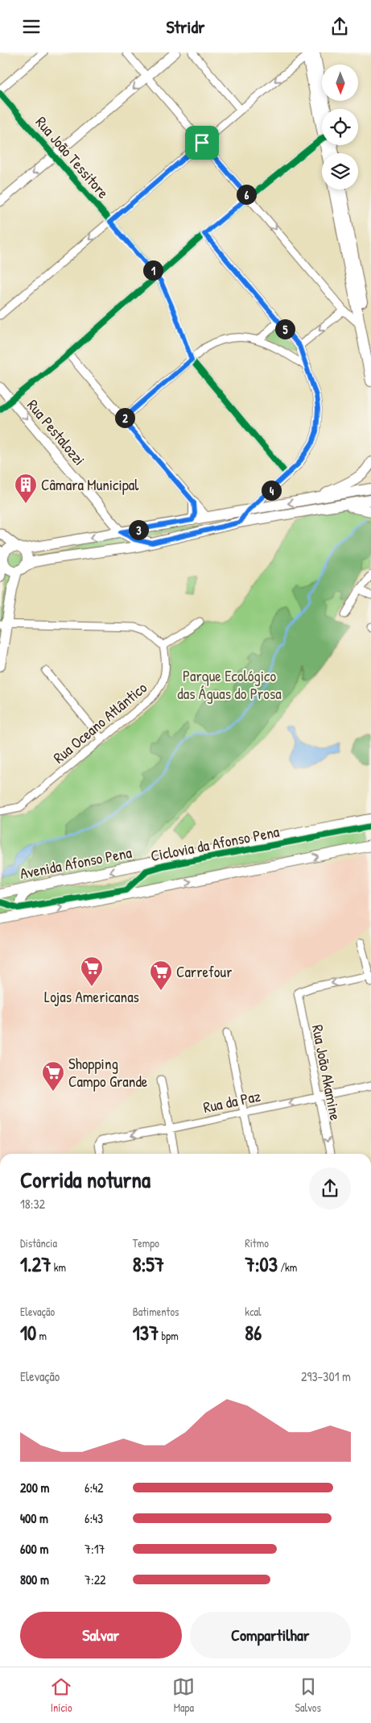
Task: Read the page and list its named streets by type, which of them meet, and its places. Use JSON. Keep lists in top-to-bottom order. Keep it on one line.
{"streets":{"main road":["Avenida Afonso Pena"],"street":["Rua João Tessitore","Rua Pestalozzi","Rua Oceano Atlântico","Rua João Akamine","Rua da Paz"],"cycle path":["Ciclovia da Afonso Pena"]},"crossings":[["Rua João Akamine","Rua da Paz"]],"one_way":["Rua da Paz"],"parks":["Parque Ecológico das Águas do Prosa"],"places":{"building":["Câmara Municipal"],"supermarket":["Lojas Americanas","Carrefour","Shopping Campo Grande"]},"north":"bottom","page":{"header":"Stridr","pins":["6","1","5","2","4","3"],"heading":["Corrida noturna","18:32"],"stats":[["Distância","1.27 km"],["Tempo","8:57"],["Ritmo","7:03 /km"],["Elevação","10 m"],["Batimentos","137 bpm"],["kcal","86"]],"chart":["Elevação","293–301 m"],"list":[{"name":"200 m","note":"6:42"},{"name":"400 m","note":"6:43"},{"name":"600 m","note":"7:17"},{"name":"800 m","note":"7:22"}],"buttons":["Salvar","Compartilhar"],"tabs":["Início","Mapa","Salvos"]}}
